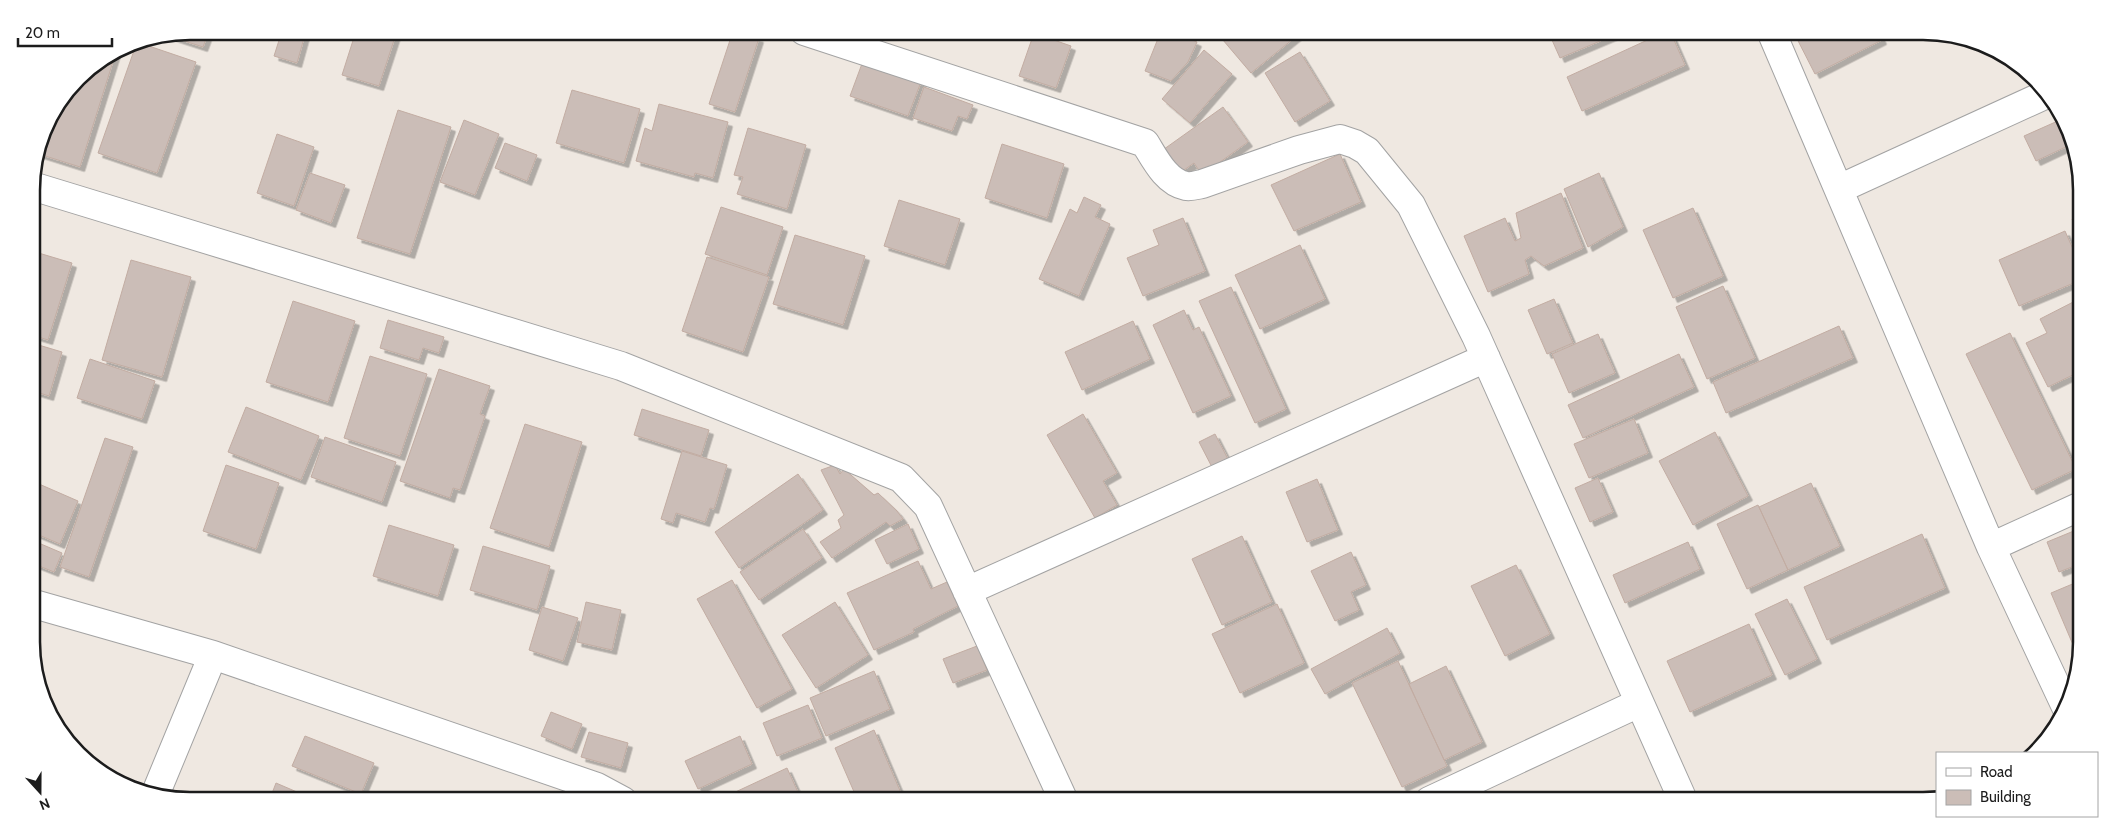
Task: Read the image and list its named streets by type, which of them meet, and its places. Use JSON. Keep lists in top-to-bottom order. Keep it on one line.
{"legend":["Road","Building"],"scale_bar":"20 m","north":"bottom"}
